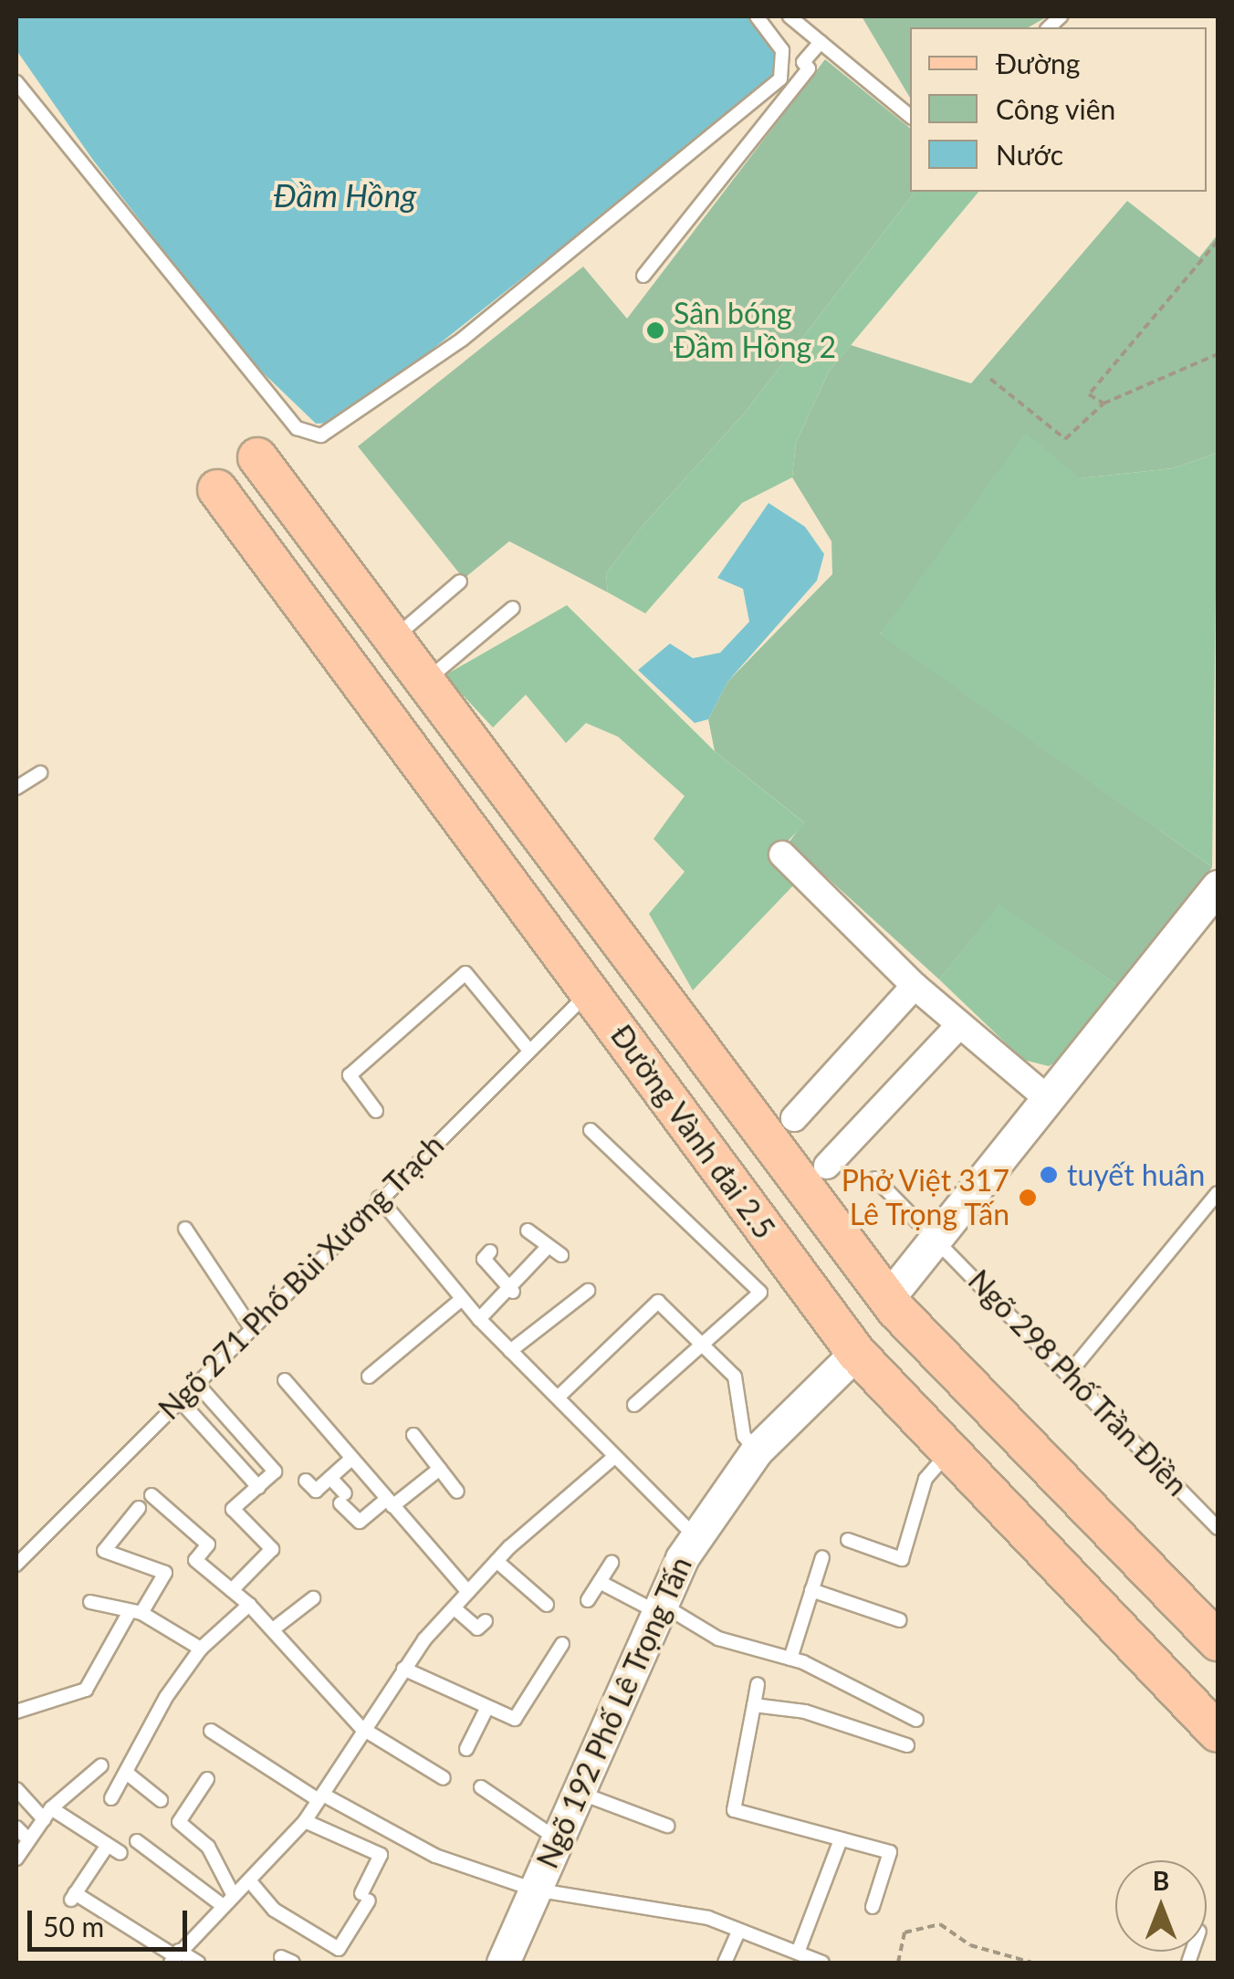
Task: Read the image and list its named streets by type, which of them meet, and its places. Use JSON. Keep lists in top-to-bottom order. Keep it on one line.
{"streets":{"main road":["Đường Vành đai 2.5"],"street":["Ngõ 192 Phố Lê Trọng Tấn"],"lane":["Ngõ 271 Phố Bùi Xương Trạch","Ngõ 298 Phố Trần Điền"]},"crossings":[["Đường Vành đai 2.5","Ngõ 271 Phố Bùi Xương Trạch"],["Đường Vành đai 2.5","Ngõ 192 Phố Lê Trọng Tấn"]],"water":["Đầm Hồng"],"places":["Sân bóng Đầm Hồng 2","tuyết huân","Phở Việt 317 Lê Trọng Tấn"],"legend":["Đường","Công viên","Nước"],"scale_bar":"50 m","north":"top"}
